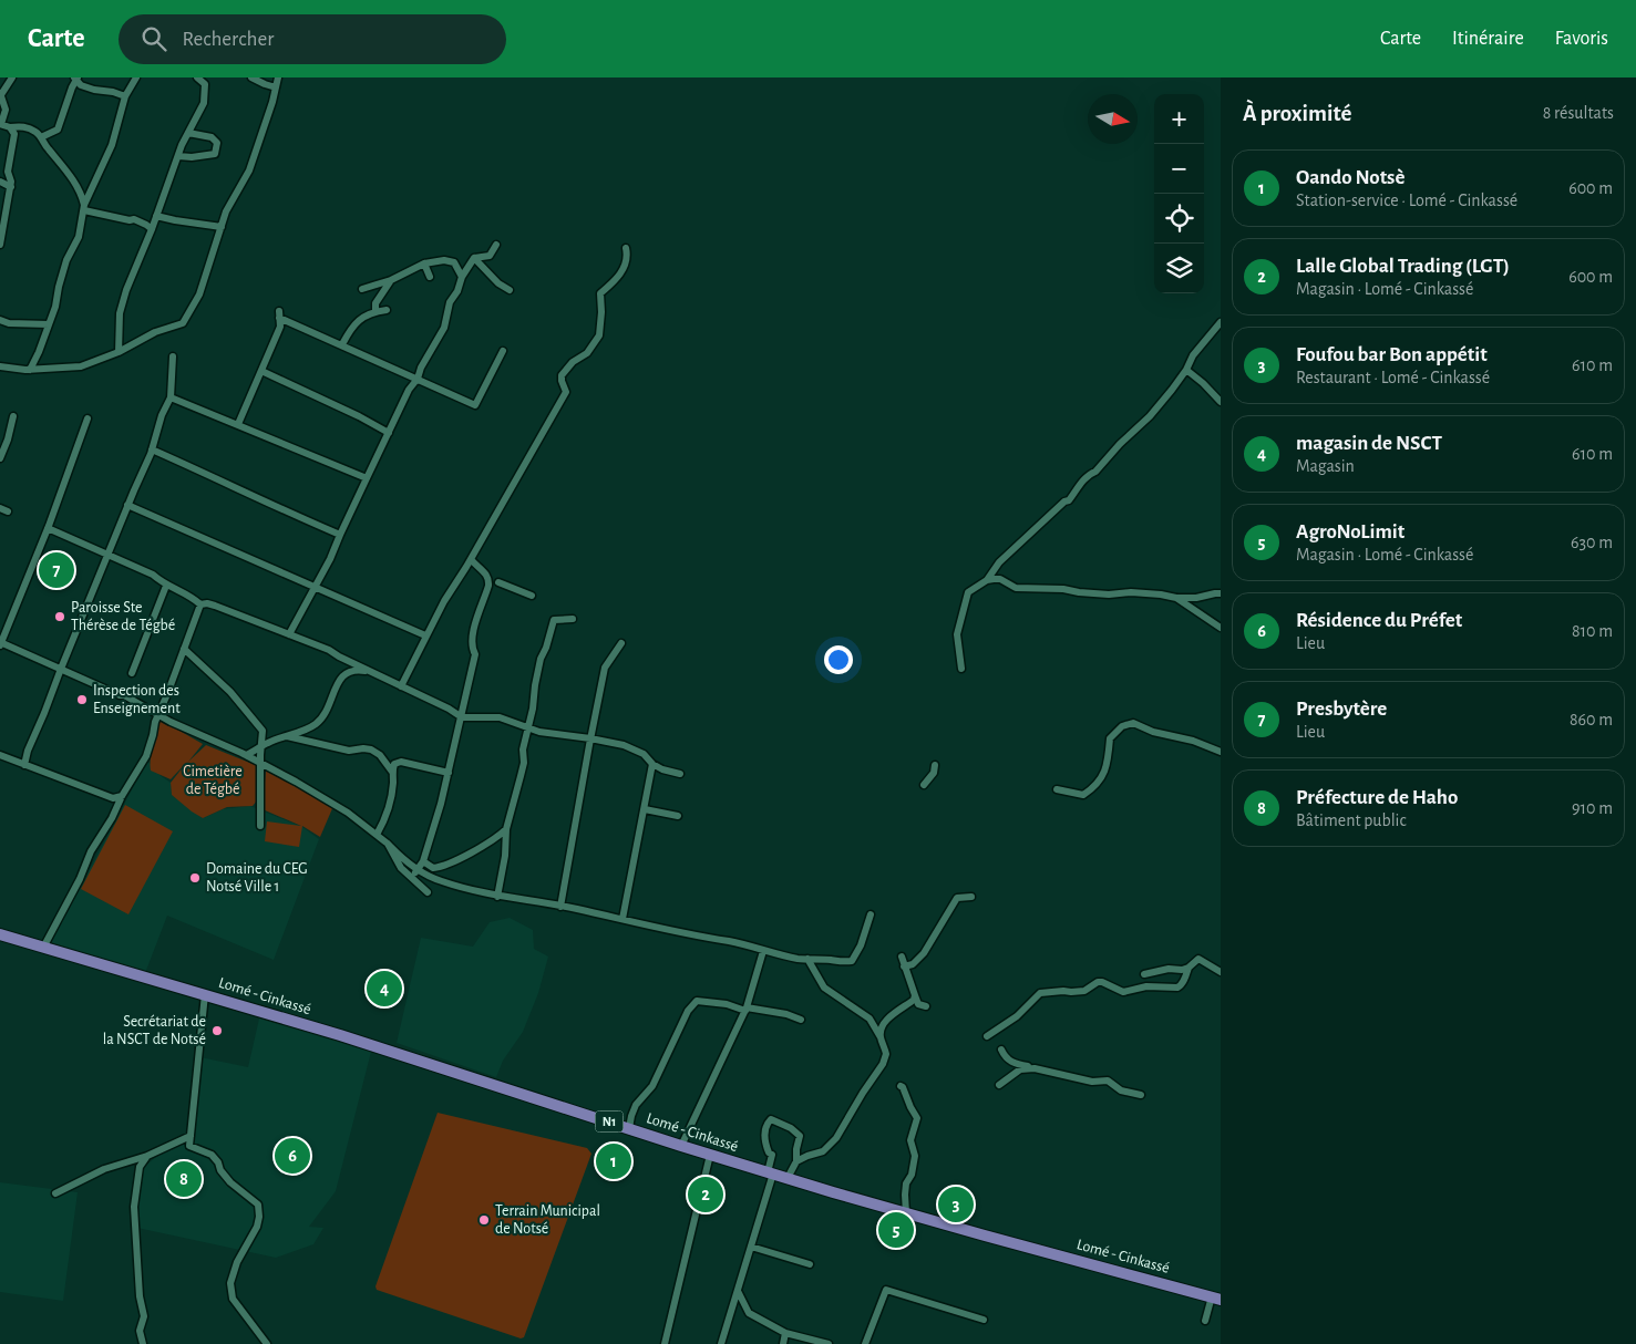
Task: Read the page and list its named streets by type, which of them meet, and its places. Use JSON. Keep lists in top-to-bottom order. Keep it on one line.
{"streets":{"highway":["Lomé - Cinkassé","N1"]},"parks":["Cimetière de Tégbé"],"places":["Paroisse Ste Thérèse de Tégbé","Inspection des Enseignement","Domaine du CEG Notsé Ville 1","Secrétariat de la NSCT de Notsé","Terrain Municipal de Notsé"],"north":"right","page":{"header":"Carte","search":"Rechercher","nav":["Carte","Itinéraire","Favoris"],"heading":["À proximité","8 résultats"],"map_buttons":["+","−"],"list":[{"mark":"1","name":"Oando Notsè","note":"Station-service · Lomé - Cinkassé","value":"600 m"},{"mark":"2","name":"Lalle Global Trading (LGT)","note":"Magasin · Lomé - Cinkassé","value":"600 m"},{"mark":"3","name":"Foufou bar Bon appétit","note":"Restaurant · Lomé - Cinkassé","value":"610 m"},{"mark":"4","name":"magasin de NSCT","note":"Magasin","value":"610 m"},{"mark":"5","name":"AgroNoLimit","note":"Magasin · Lomé - Cinkassé","value":"630 m"},{"mark":"6","name":"Résidence du Préfet","note":"Lieu","value":"810 m"},{"mark":"7","name":"Presbytère","note":"Lieu","value":"860 m"},{"mark":"8","name":"Préfecture de Haho","note":"Bâtiment public","value":"910 m"}],"pins":["7","4","6","1","8","2","3","5"]}}
